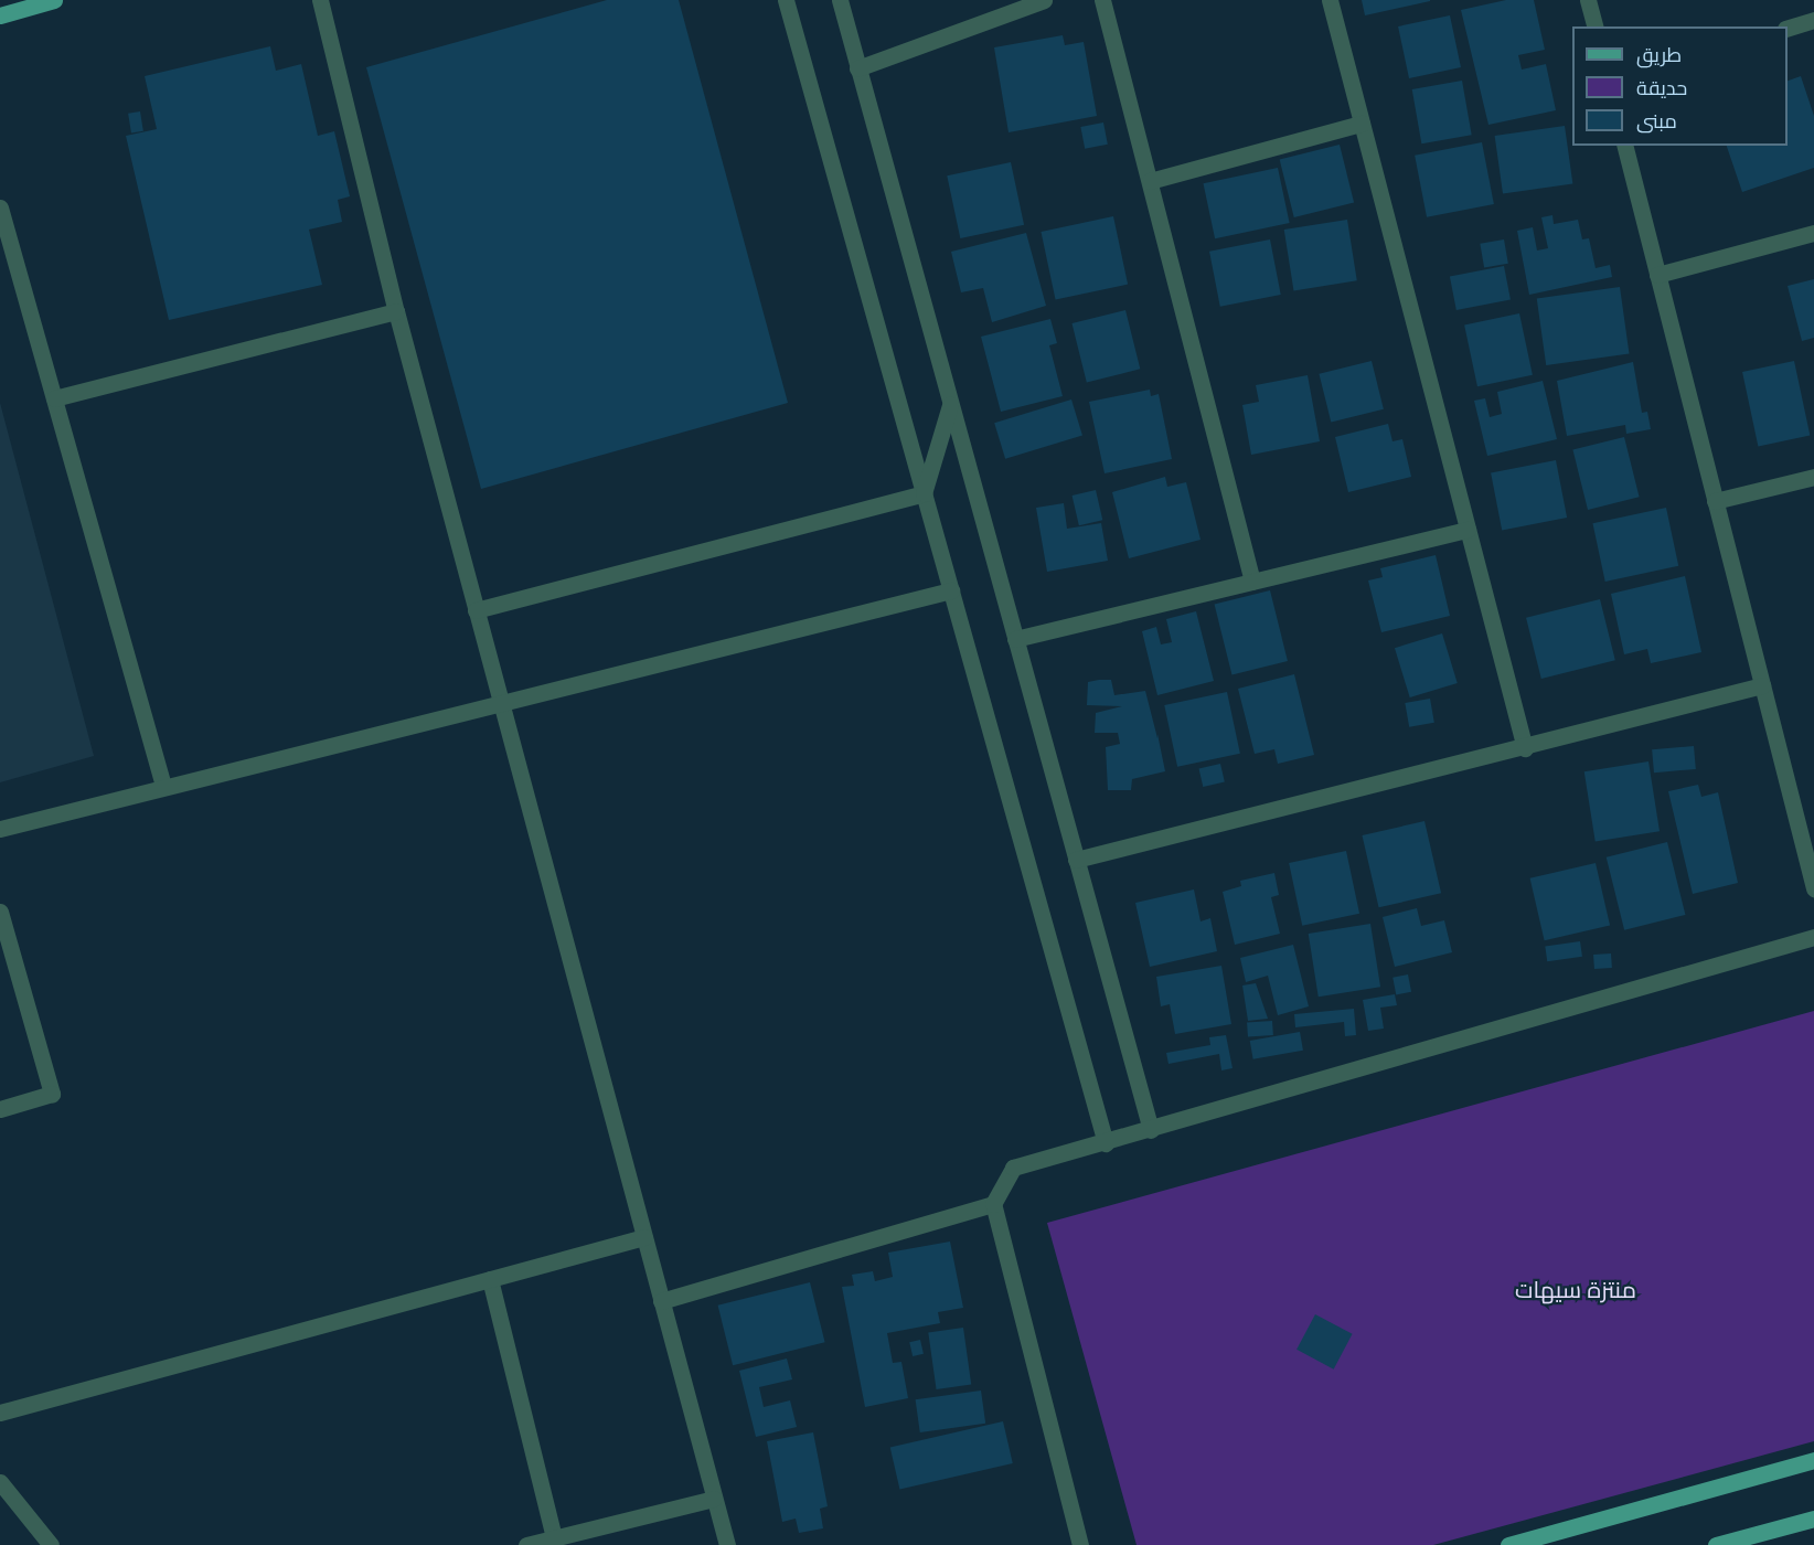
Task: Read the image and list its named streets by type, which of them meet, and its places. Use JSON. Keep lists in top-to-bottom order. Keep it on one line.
{"parks":["منتزة سيهات"],"legend":["طريق","حديقة","مبنى"]}
